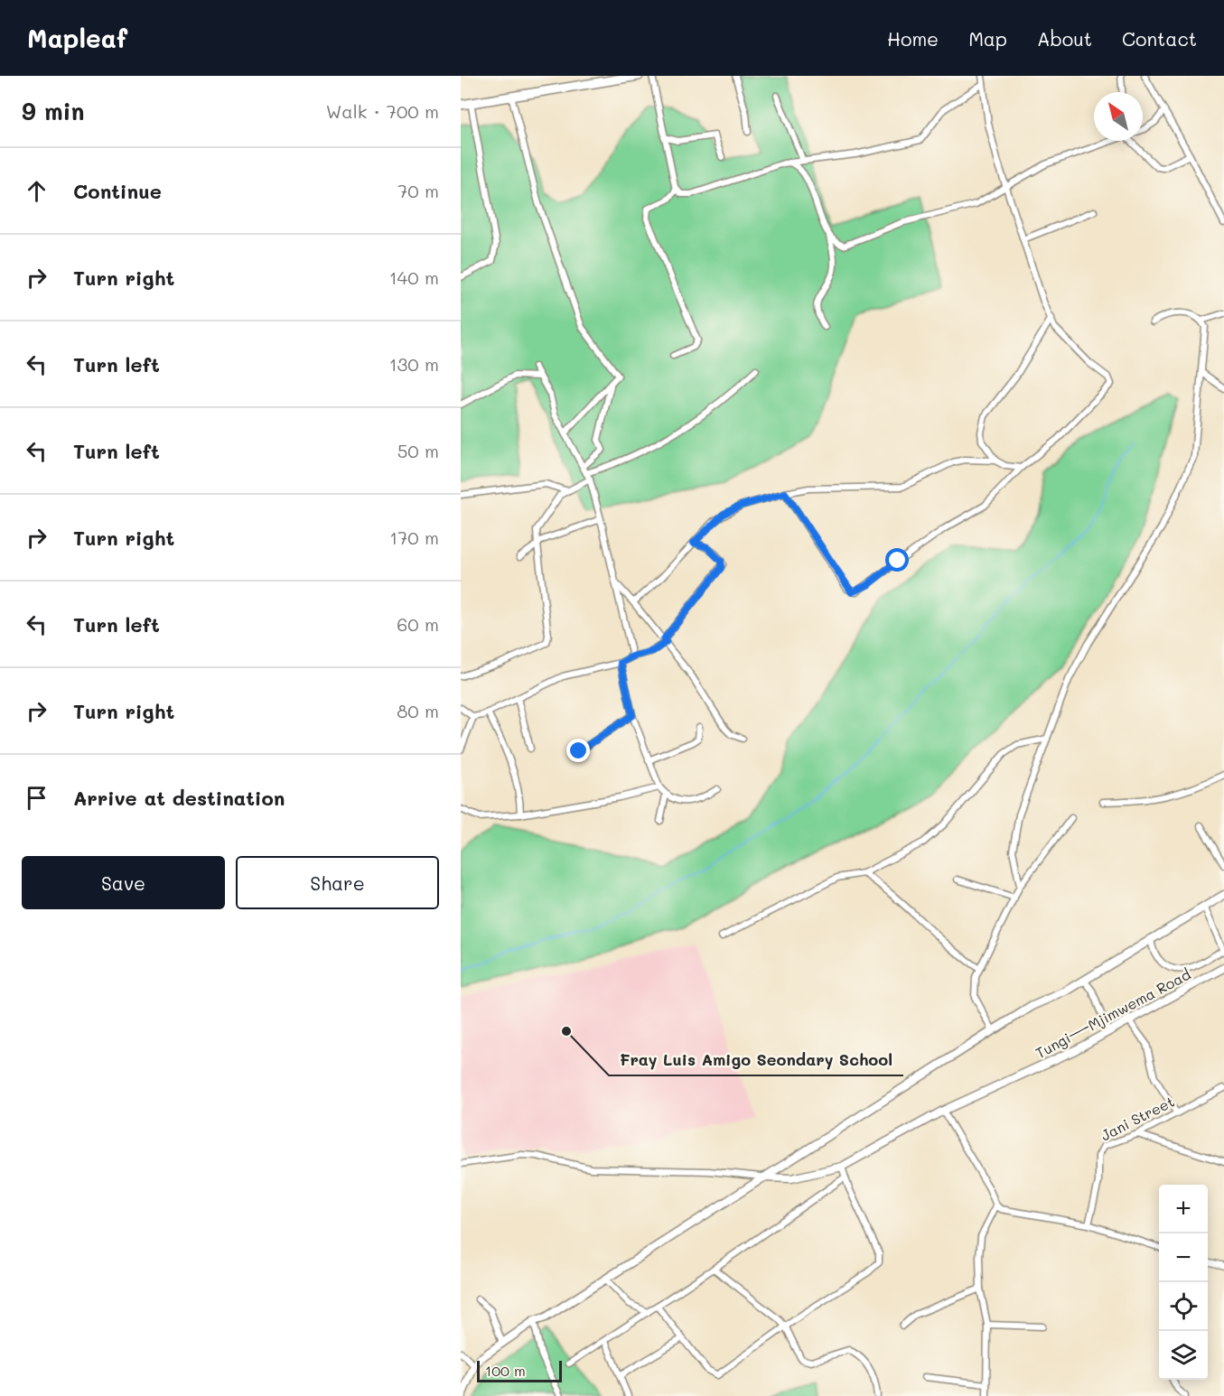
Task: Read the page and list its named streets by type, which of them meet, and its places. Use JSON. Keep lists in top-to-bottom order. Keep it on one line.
{"streets":{"street":["Tungi—Mjimwema Road","Jani Street"]},"places":["Fray Luis Amigo Seondary School"],"scale_bar":"100 m","north":"top left","page":{"header":"Mapleaf","nav":["Home","Map","About","Contact"],"heading":["9 min","Walk · 700 m"],"list":[["Continue","70 m"],["Turn right","140 m"],["Turn left","130 m"],["Turn left","50 m"],["Turn right","170 m"],["Turn left","60 m"],["Turn right","80 m"],"Arrive at destination"],"buttons":["Save","Share"],"map_buttons":["+","−"],"scale":"100 m"}}
